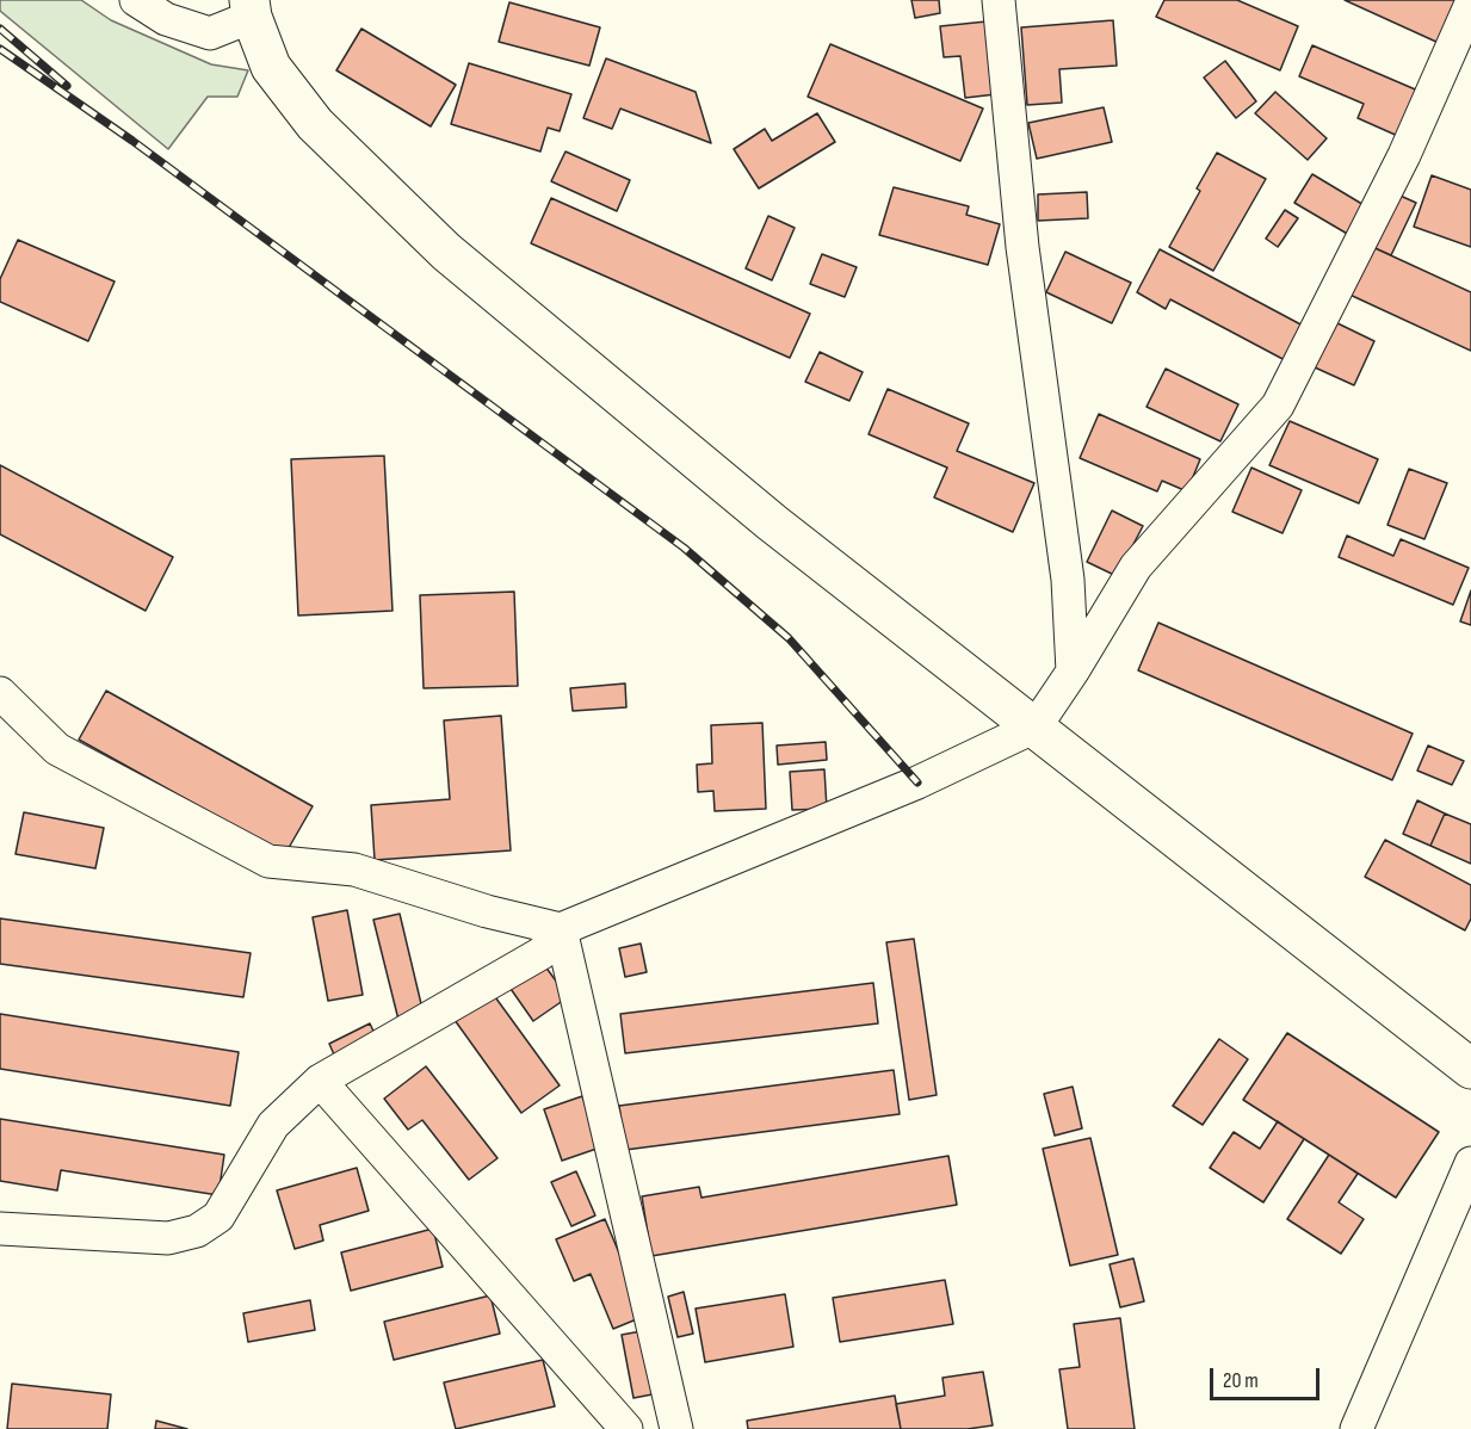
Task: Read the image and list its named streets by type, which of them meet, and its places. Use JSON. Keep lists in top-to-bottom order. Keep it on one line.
{"scale_bar":"20 m"}
